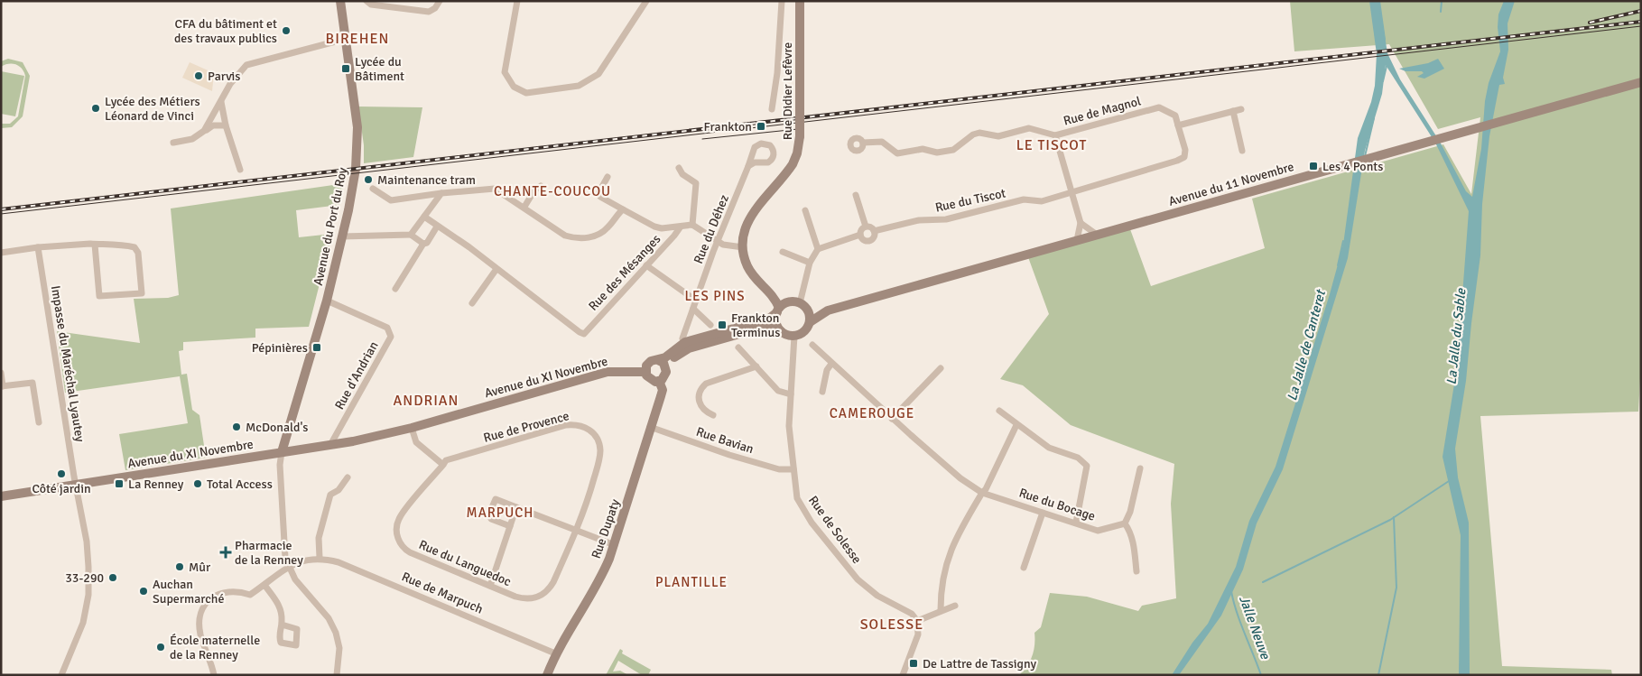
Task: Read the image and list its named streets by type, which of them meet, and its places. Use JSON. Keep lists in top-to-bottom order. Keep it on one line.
{"streets":{"main road":["Rue Didier Lefèvre","Avenue du 11 Novembre","Avenue du Port du Roy","Avenue du XI Novembre","Rue Dupaty"],"street":["Rue de Magnol","Rue du Tiscot","Rue du Déhez","Rue des Mésanges","Impasse du Maréchal Lyautey","Rue d'Andrian","Rue de Provence","Rue Bavian","Rue du Bocage","Rue de Solesse","Rue du Languedoc","Rue de Marpuch"]},"crossings":[["Rue Didier Lefèvre","Avenue du 11 Novembre"],["Rue Didier Lefèvre","Rue de Solesse"],["Rue de Magnol","Rue du Tiscot"],["Avenue du 11 Novembre","Rue de Solesse"],["Avenue du Port du Roy","Rue d'Andrian"],["Avenue du Port du Roy","Avenue du XI Novembre"],["Impasse du Maréchal Lyautey","Avenue du XI Novembre"],["Rue d'Andrian","Avenue du XI Novembre"],["Avenue du XI Novembre","Rue Dupaty"],["Rue de Provence","Rue du Languedoc"],["Rue Bavian","Rue Dupaty"],["Rue Bavian","Rue de Solesse"],["Rue Dupaty","Rue de Marpuch"]],"districts":["BIREHEN","LE TISCOT","CHANTE-COUCOU","LES PINS","ANDRIAN","CAMEROUGE","MARPUCH","PLANTILLE","SOLESSE"],"water":["La Jalle du Sable","La Jalle de Canteret","Jalle Neuve"],"places":{"other":["CFA du bâtiment et des travaux publics","Parvis","Lycée des Métiers Léonard de Vinci","Maintenance tram","McDonald's","Côté jardin","Total Access","Mûr","33-290","Auchan Supermarché","École maternelle de la Renney"],"transit":["Lycée du Bâtiment","Frankton","Les 4 Ponts","Frankton Terminus","Pépinières","La Renney","De Lattre de Tassigny"],"health":["Pharmacie de la Renney"]}}
